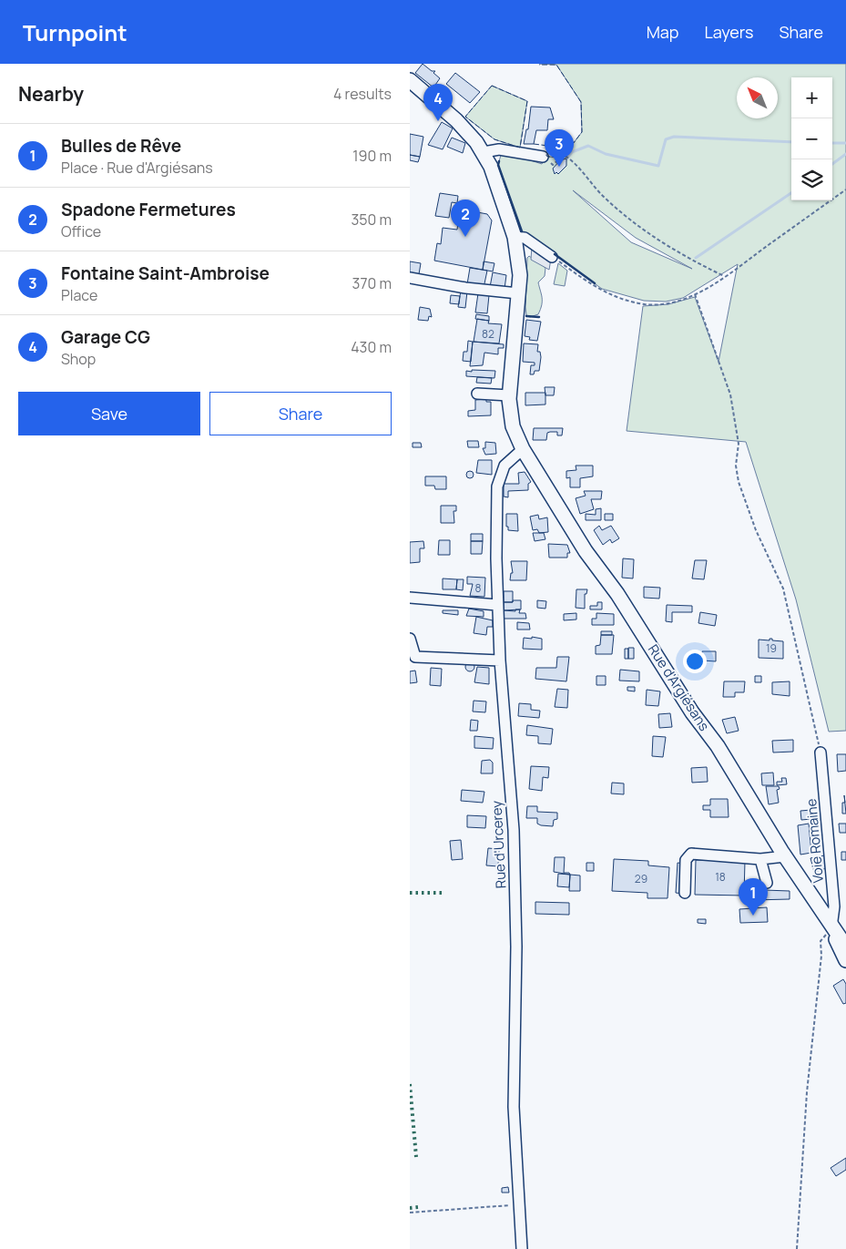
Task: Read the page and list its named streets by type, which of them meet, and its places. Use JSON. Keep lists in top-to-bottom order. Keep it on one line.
{"streets":{"main road":["Rue d'Argiésans"],"street":["Voie Romaine","Rue d'Urcerey"]},"crossings":[["Rue d'Argiésans","Voie Romaine"],["Rue d'Argiésans","Rue d'Urcerey"]],"house_numbers":["82","8","19","18","29"],"north":"top left","page":{"header":"Turnpoint","nav":["Map","Layers","Share"],"heading":["Nearby","4 results"],"map_buttons":["+","−"],"pins":["4","3","2","1"],"list":[{"mark":"1","name":"Bulles de Rêve","note":"Place · Rue d'Argiésans","value":"190 m"},{"mark":"2","name":"Spadone Fermetures","note":"Office","value":"350 m"},{"mark":"3","name":"Fontaine Saint-Ambroise","note":"Place","value":"370 m"},{"mark":"4","name":"Garage CG","note":"Shop","value":"430 m"}],"buttons":["Save","Share"]}}
